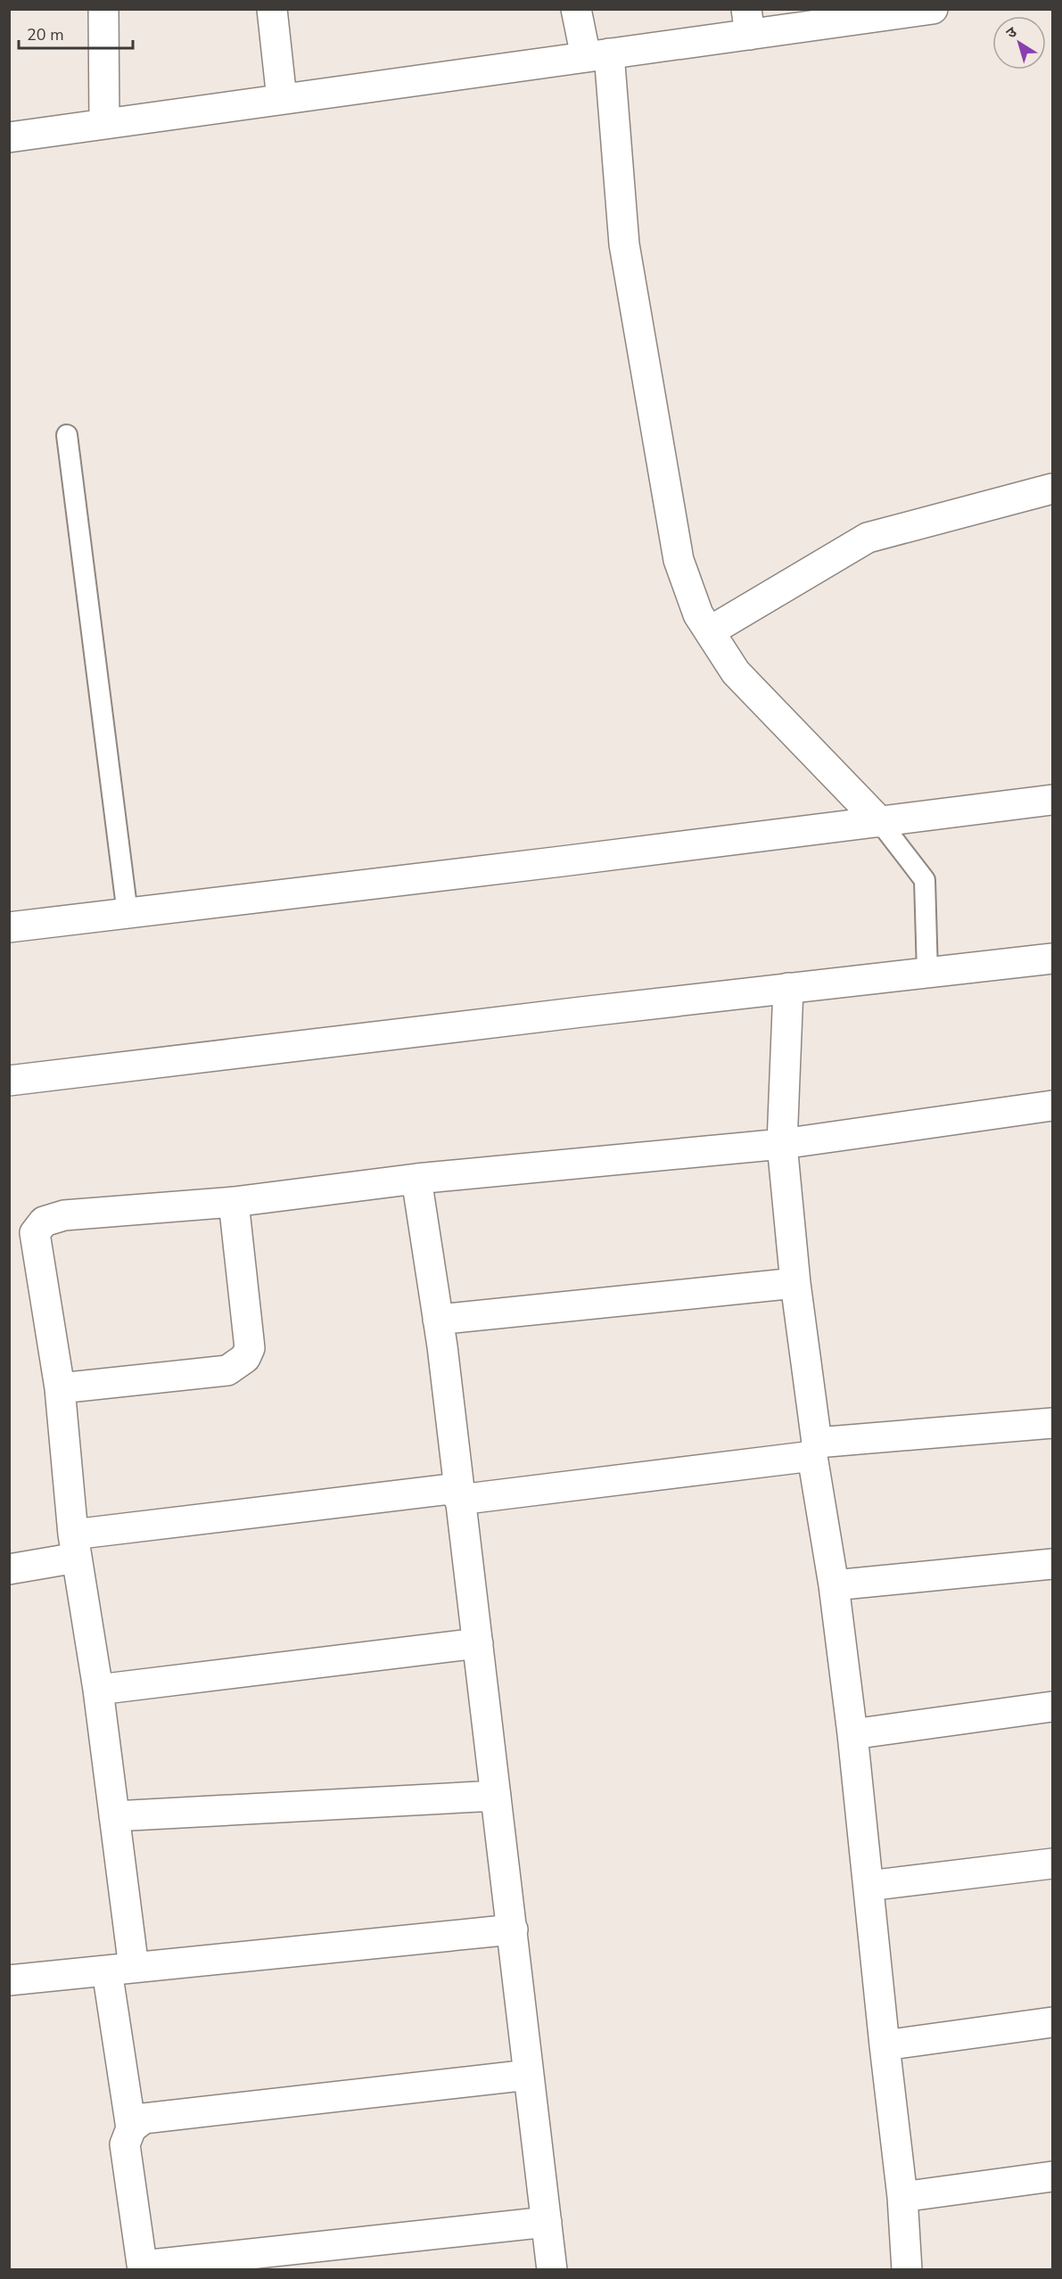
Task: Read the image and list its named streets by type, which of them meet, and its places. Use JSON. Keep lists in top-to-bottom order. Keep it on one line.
{"scale_bar":"20 m","north":"top left"}
